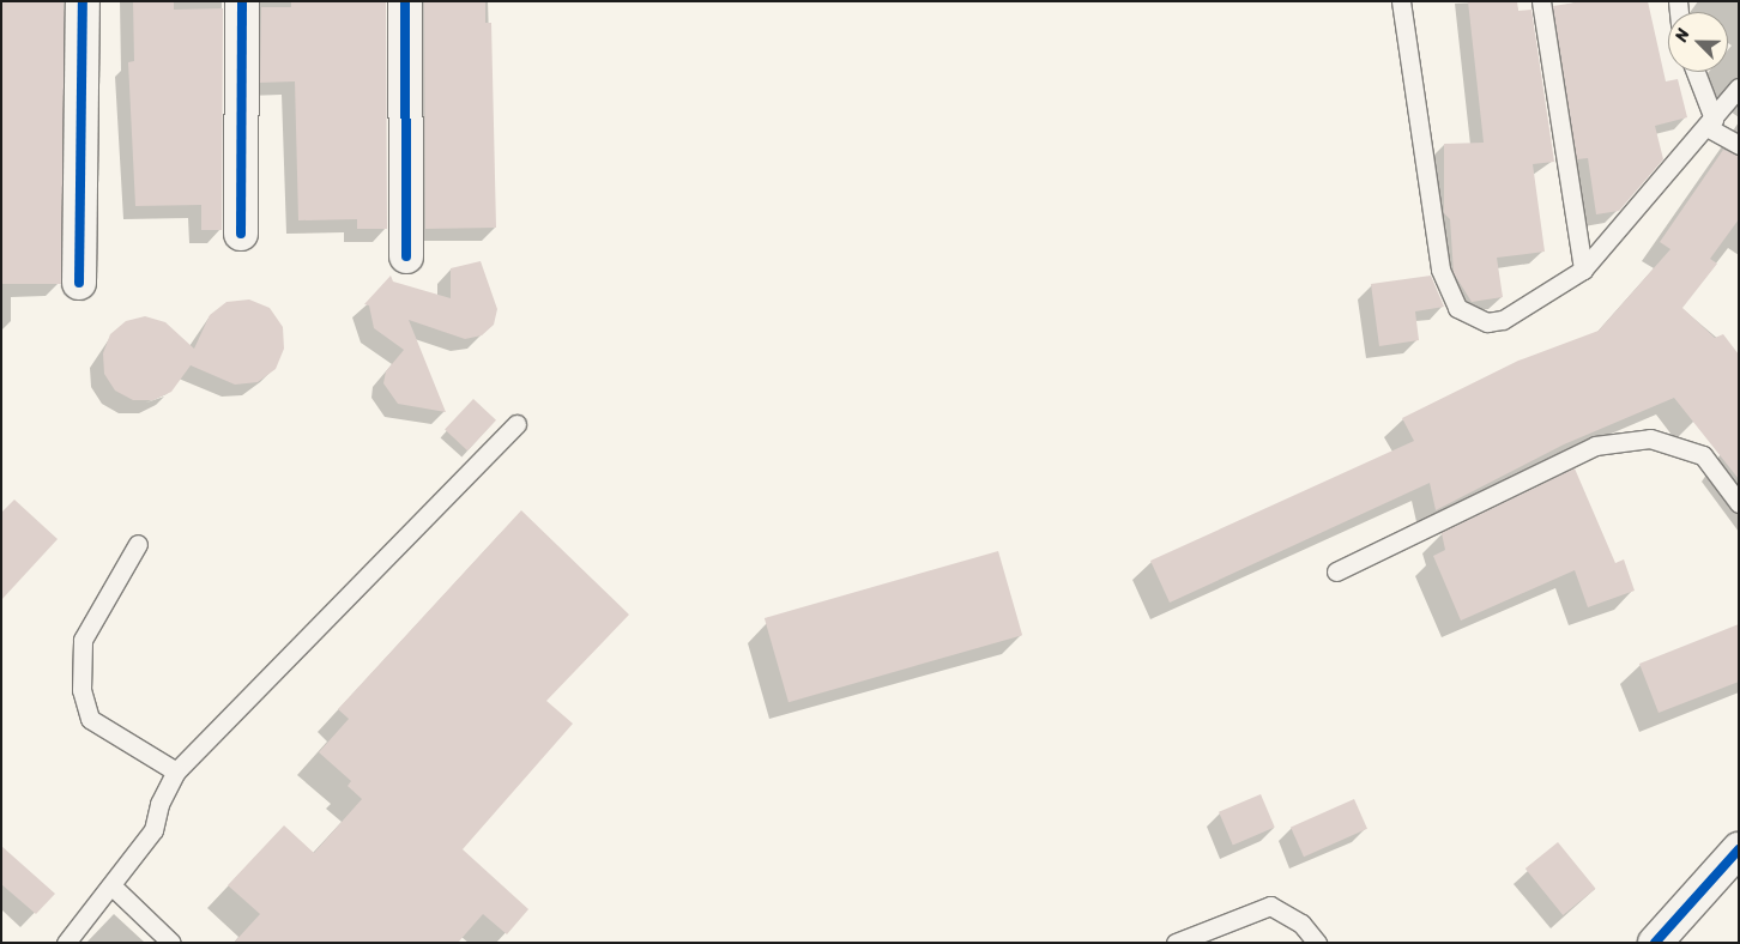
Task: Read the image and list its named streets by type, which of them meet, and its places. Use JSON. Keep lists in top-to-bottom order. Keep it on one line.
{"north":"top left"}
